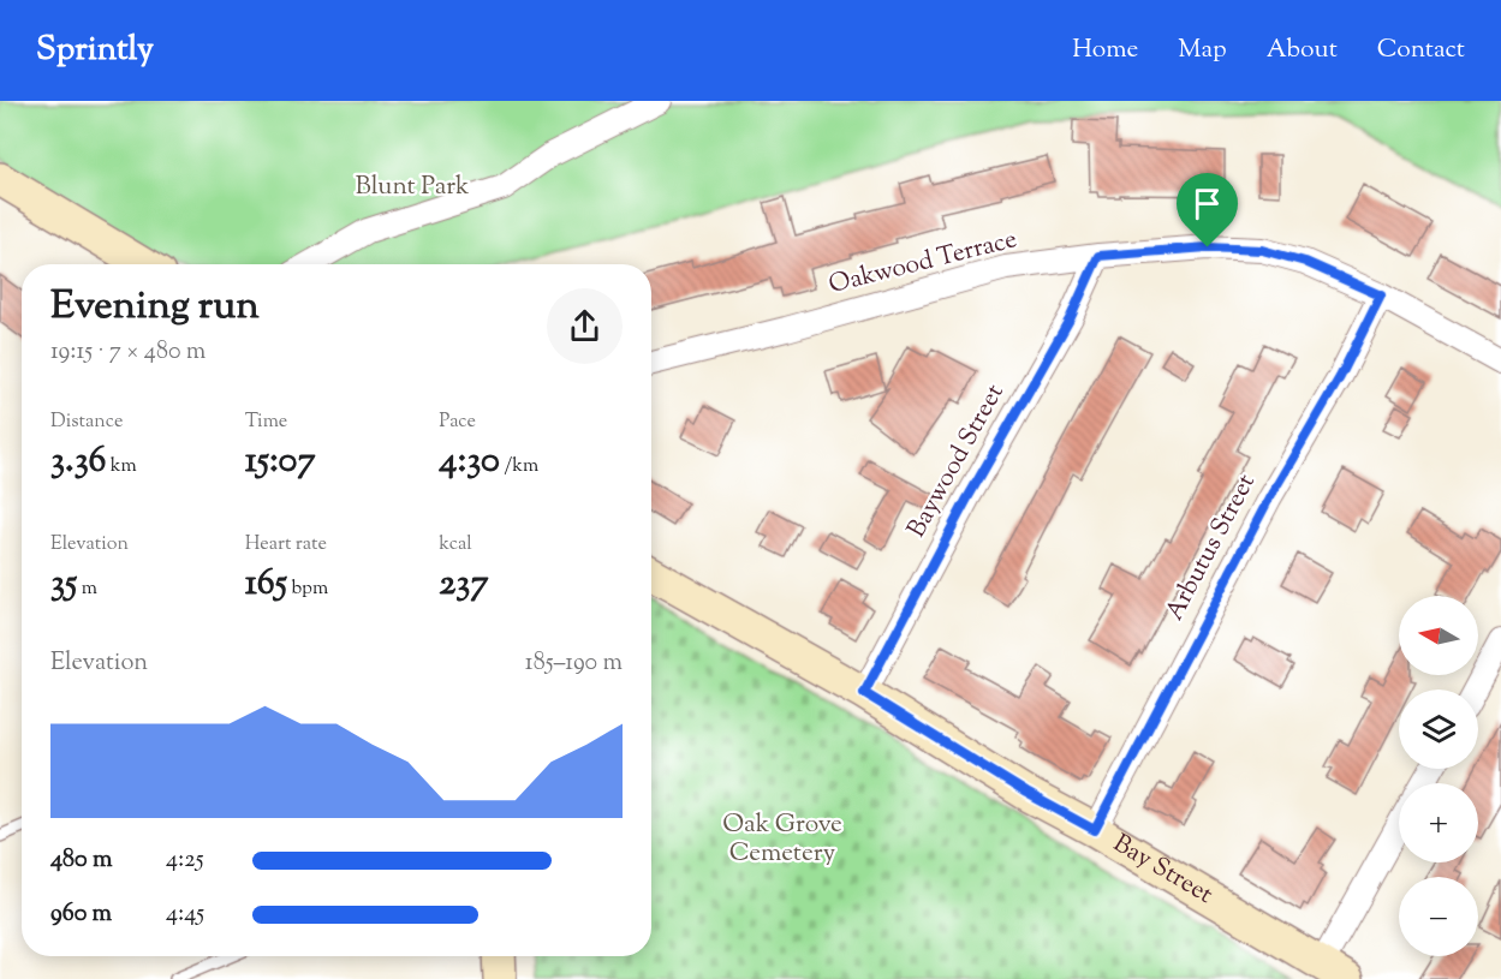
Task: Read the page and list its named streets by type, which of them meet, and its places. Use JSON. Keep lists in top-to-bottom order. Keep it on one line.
{"streets":{"main road":["Bay Street"],"street":["Oakwood Terrace","Baywood Street","Arbutus Street"]},"crossings":[["Oakwood Terrace","Baywood Street"],["Oakwood Terrace","Arbutus Street"],["Baywood Street","Bay Street"],["Arbutus Street","Bay Street"]],"parks":["Blunt Park","Oak Grove Cemetery"],"north":"left","page":{"header":"Sprintly","nav":["Home","Map","About","Contact"],"heading":["Evening run","19:15 · 7 × 480 m"],"stats":[["Distance","3.36 km"],["Time","15:07"],["Pace","4:30 /km"],["Elevation","35 m"],["Heart rate","165 bpm"],["kcal","237"]],"map_buttons":["+","−"],"chart":["Elevation","185–190 m"],"list":[{"name":"480 m","note":"4:25"},{"name":"960 m","note":"4:45"}]}}
